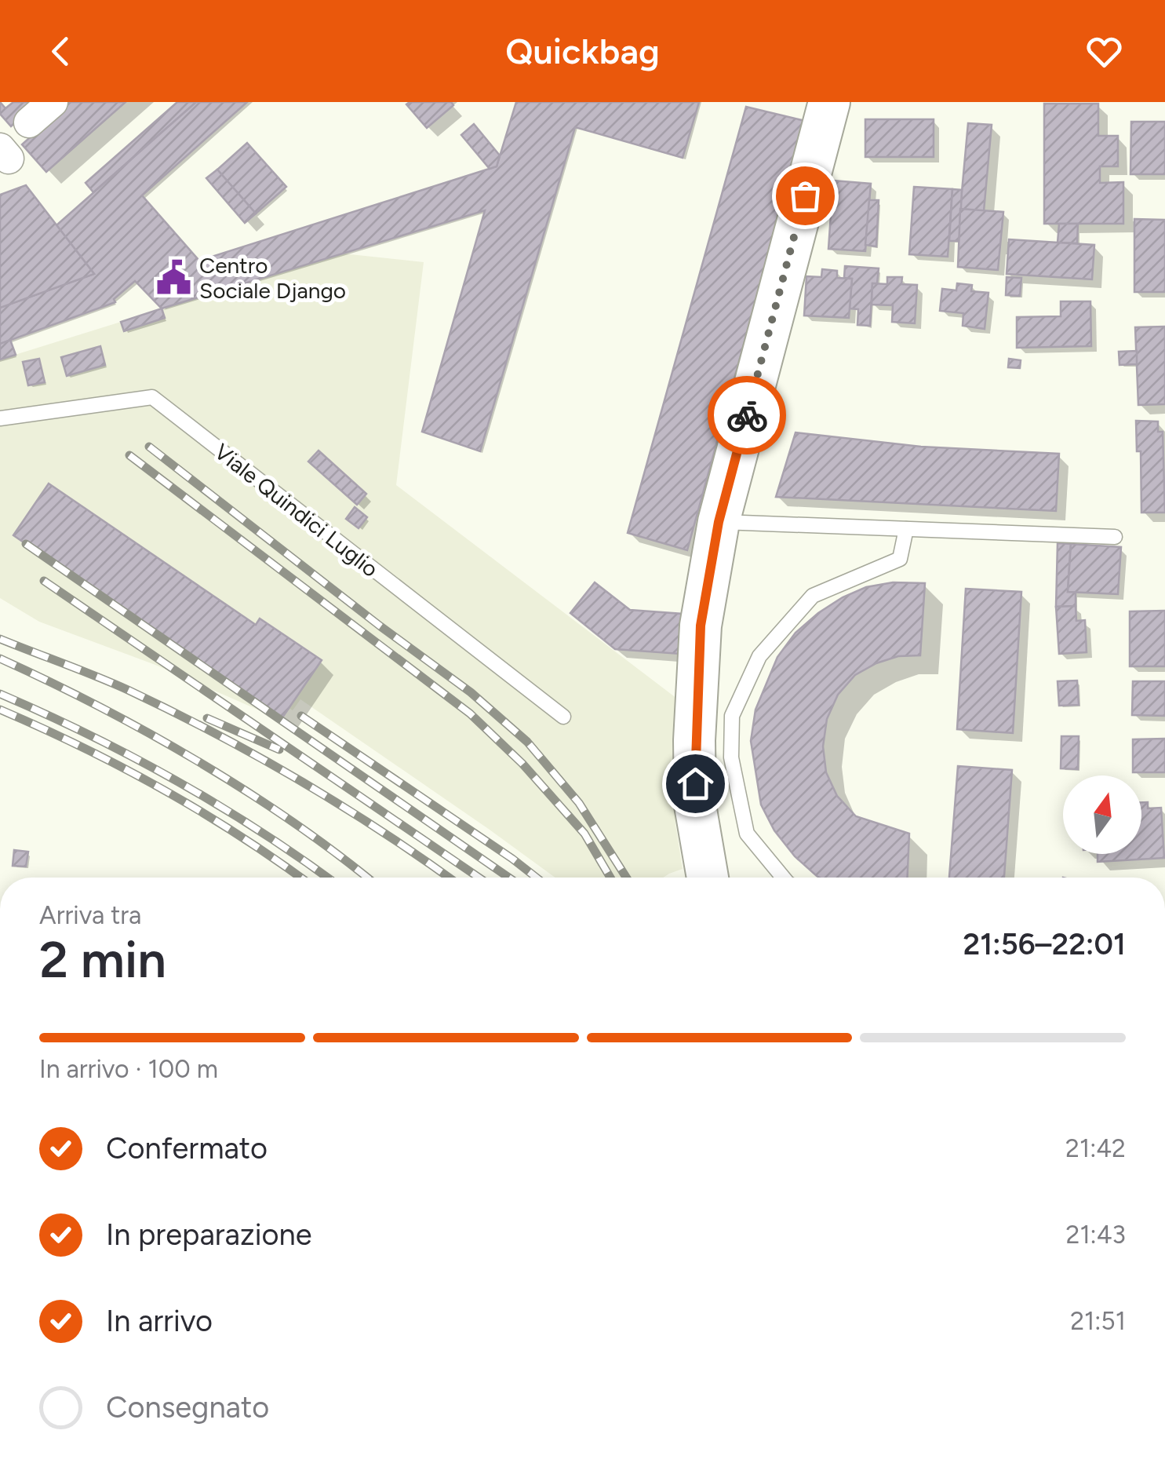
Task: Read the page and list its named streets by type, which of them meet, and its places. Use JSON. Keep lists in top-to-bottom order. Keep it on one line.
{"streets":{"lane":["Viale Quindici Luglio"]},"places":{"public building":["Centro Sociale Django"]},"north":"top","page":{"header":"Quickbag","heading":["2 min","Arriva tra","21:56–22:01"],"bar":"In arrivo · 100 m","list":[["Confermato","21:42"],["In preparazione","21:43"],["In arrivo","21:51"],"Consegnato"]}}
